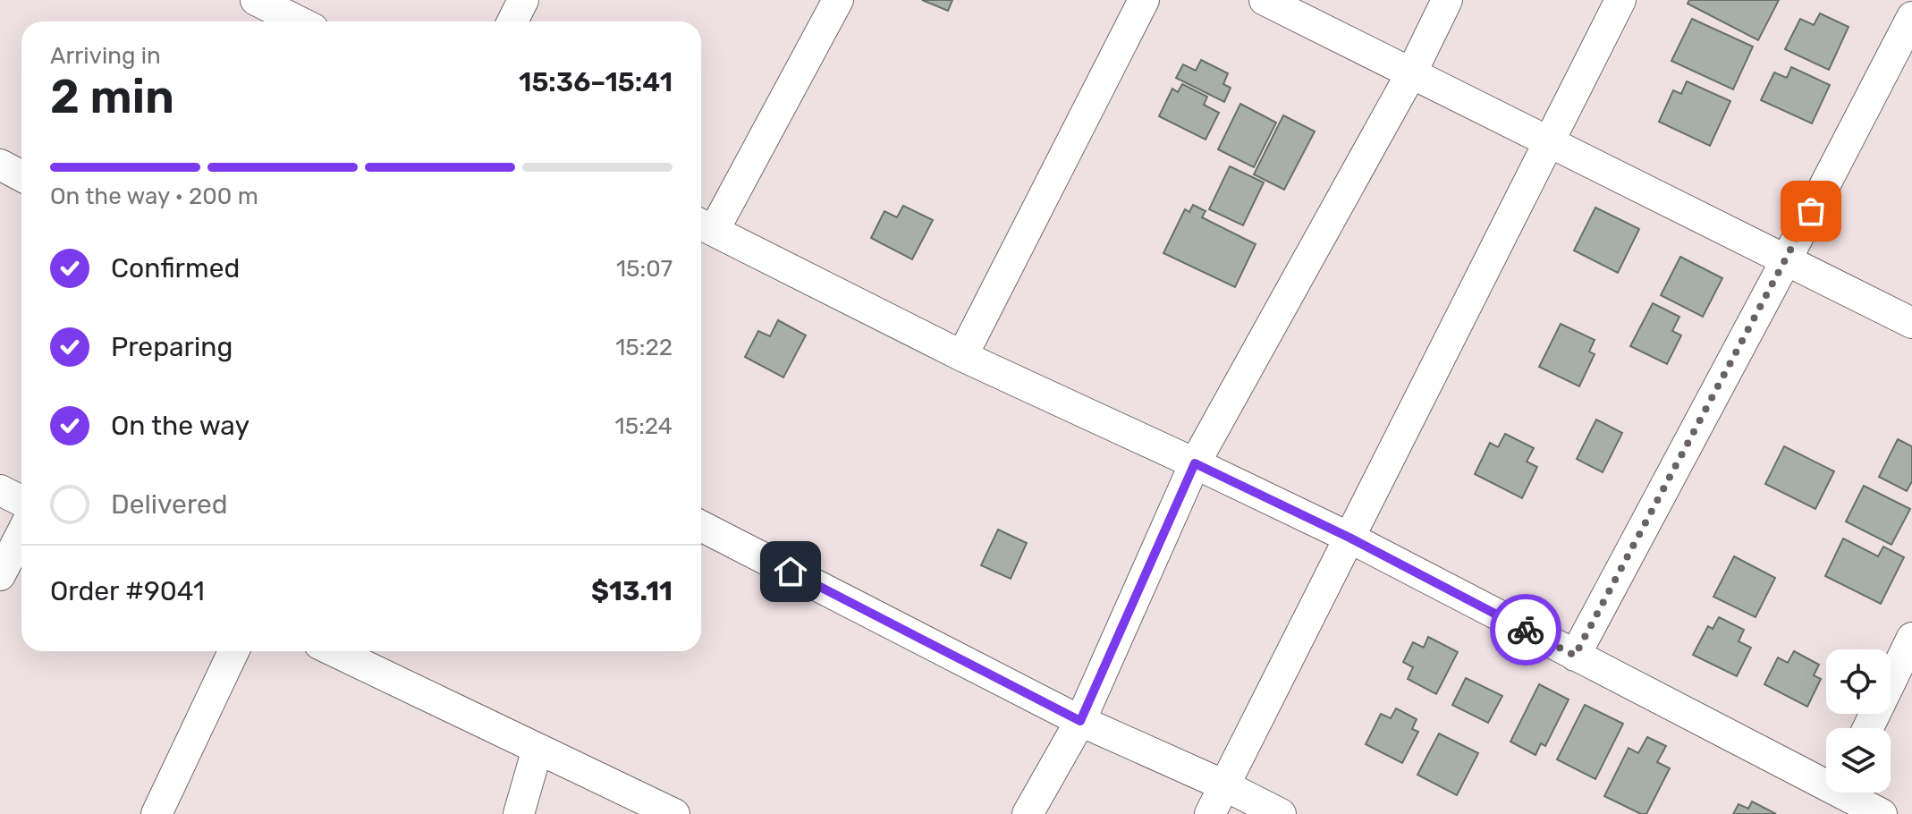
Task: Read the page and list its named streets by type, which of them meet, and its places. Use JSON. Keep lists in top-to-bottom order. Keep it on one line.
{"page":{"heading":["2 min","Arriving in","15:36–15:41"],"panel":["Order #9041","$13.11"],"bar":"On the way · 200 m","list":[["Confirmed","15:07"],["Preparing","15:22"],["On the way","15:24"],"Delivered"]}}
